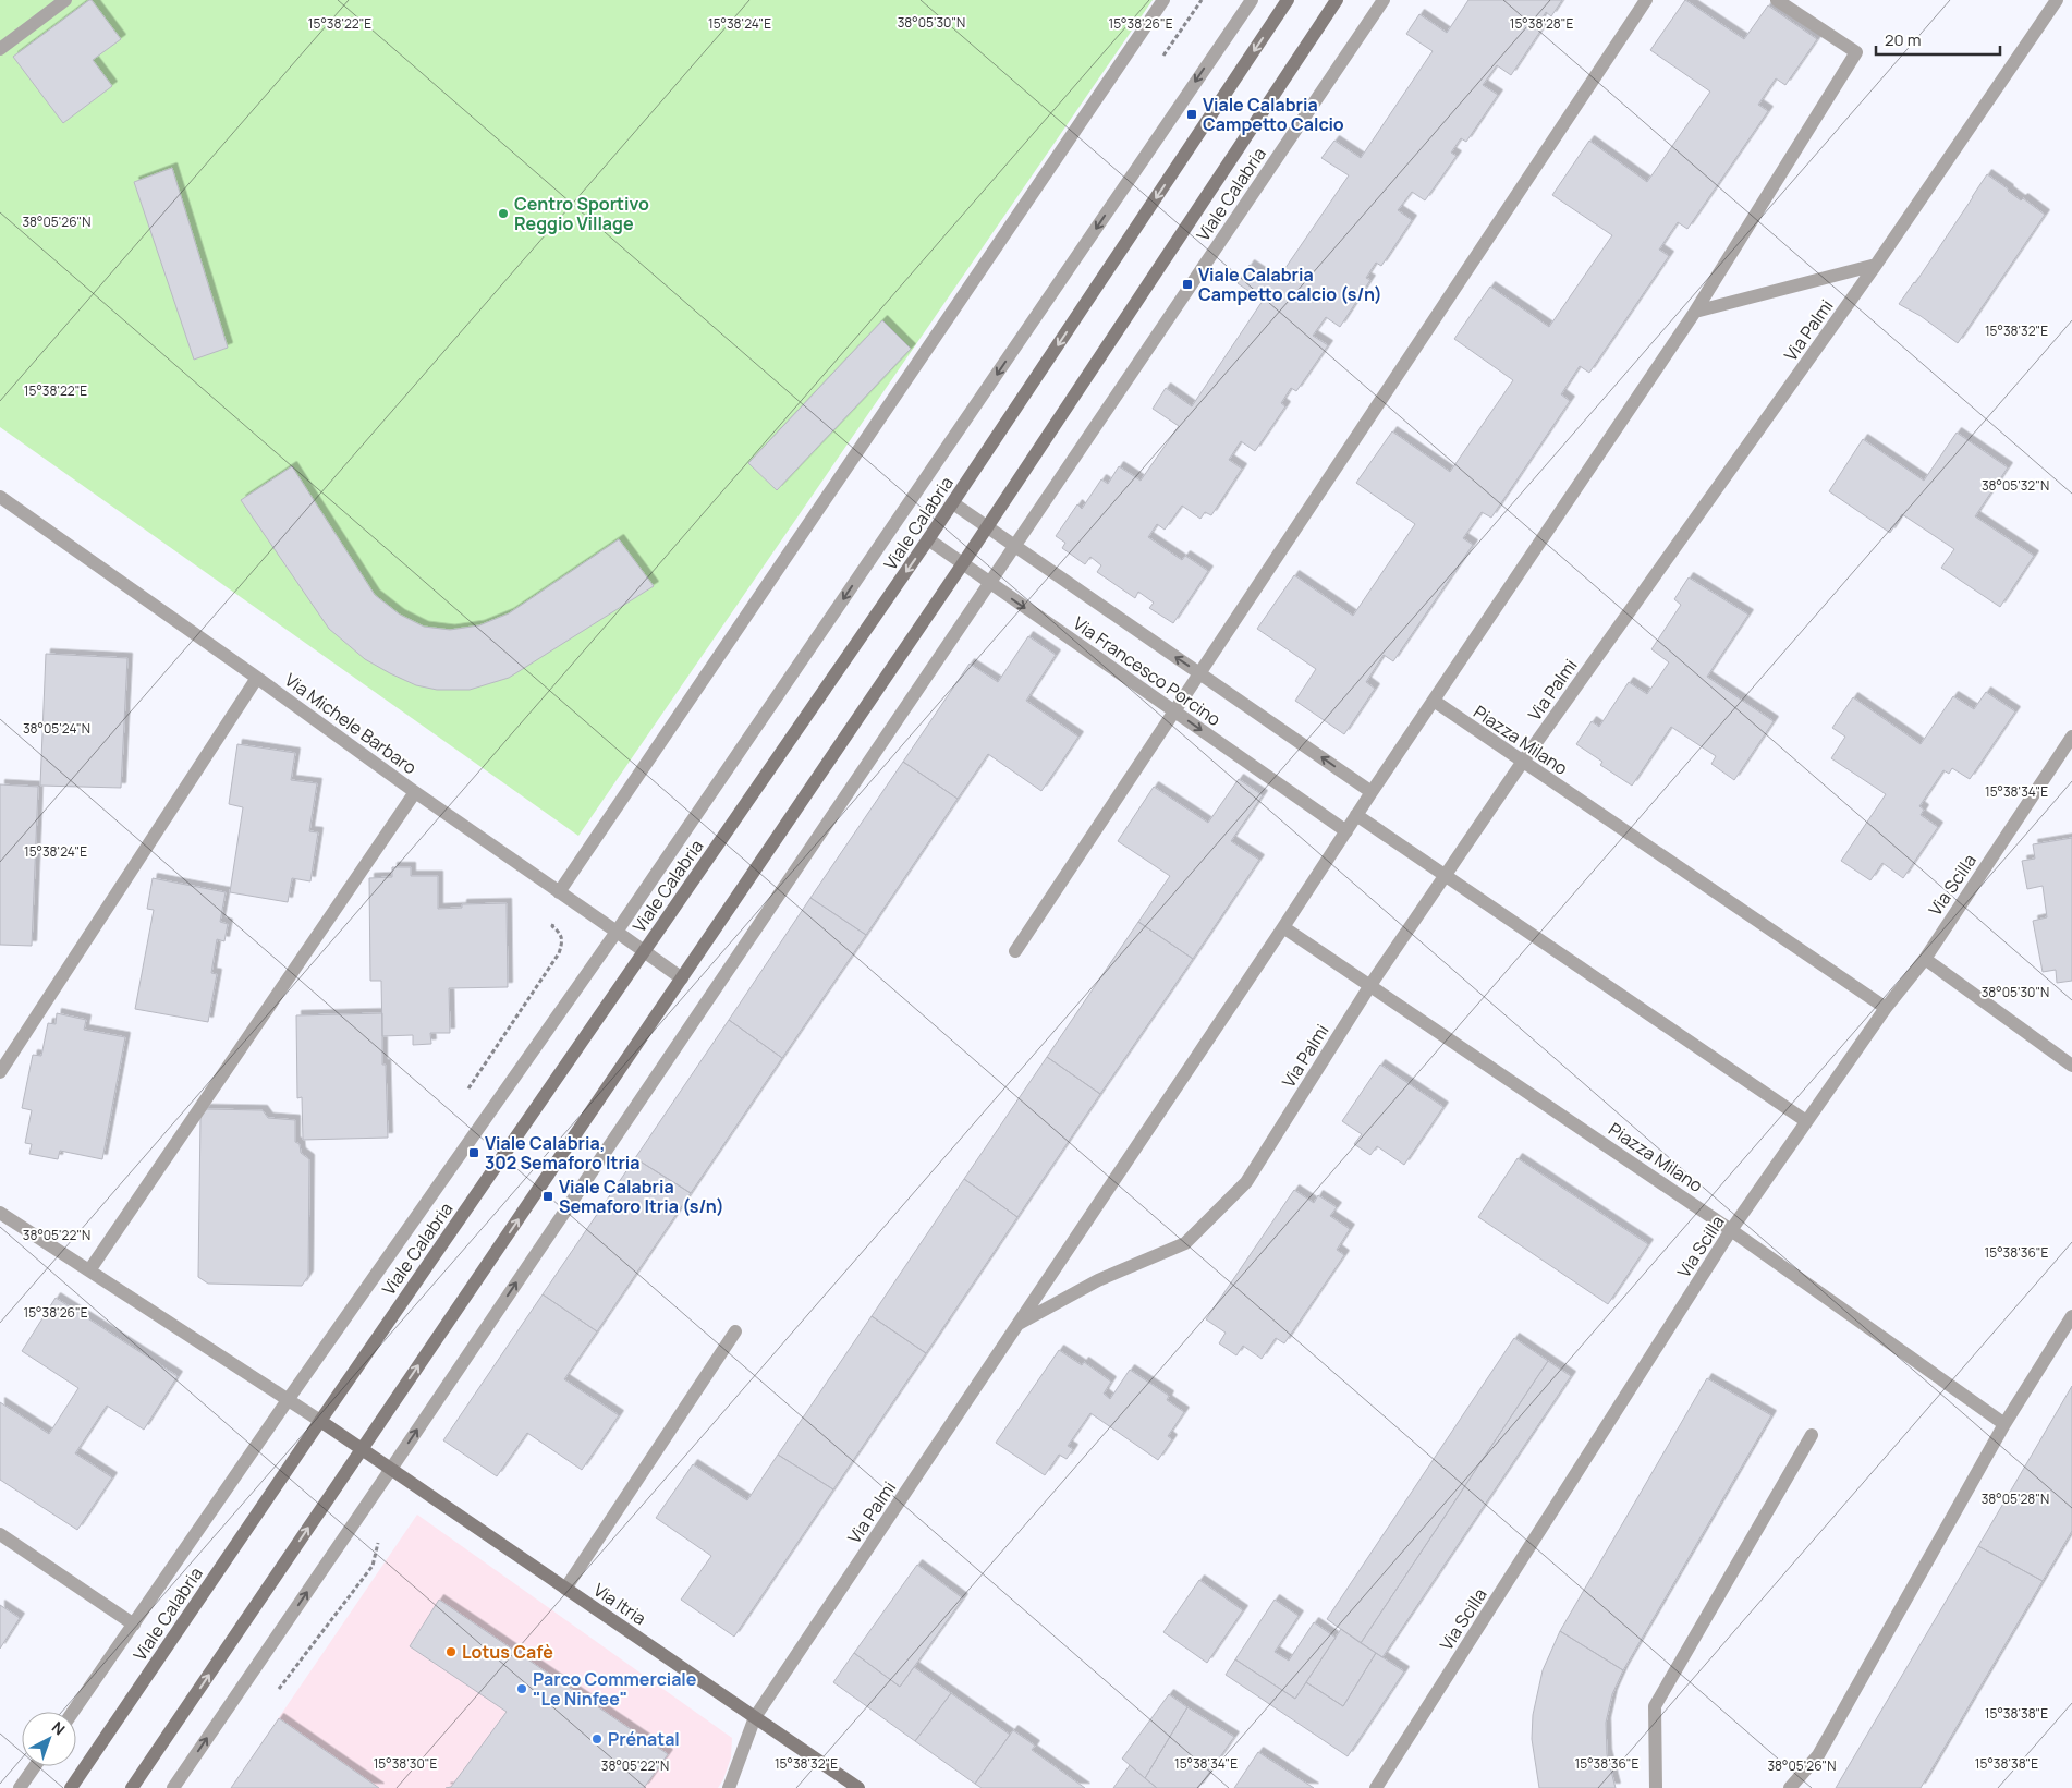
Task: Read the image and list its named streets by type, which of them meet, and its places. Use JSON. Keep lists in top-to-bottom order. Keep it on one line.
{"streets":{"main road":["Viale Calabria","Via Itria"],"street":["Via Palmi","Via Francesco Porcino","Via Michele Barbaro","Piazza Milano","Via Scilla"]},"crossings":[["Viale Calabria","Via Francesco Porcino"],["Viale Calabria","Via Michele Barbaro"],["Viale Calabria","Via Itria"],["Via Palmi","Via Francesco Porcino"],["Via Palmi","Piazza Milano"],["Via Palmi","Via Itria"],["Piazza Milano","Via Scilla"]],"places":{"transit":["Viale Calabria Campetto Calcio","Viale Calabria Campetto calcio (s/n)","Viale Calabria, 302 Semaforo Itria","Viale Calabria Semaforo Itria (s/n)"],"other":["Centro Sportivo Reggio Village","Lotus Cafè","Parco Commerciale \"Le Ninfee\"","Prénatal"]},"scale_bar":"20 m","north":"top right","coordinates":["38°05'30\"N","15°38'22\"E","15°38'24\"E","15°38'28\"E","15°38'26\"E","38°05'26\"N","15°38'32\"E","38°05'32\"N","38°05'24\"N","15°38'34\"E","38°05'22\"N","15°38'36\"E","38°05'28\"N","15°38'38\"E","15°38'30\"E"]}
